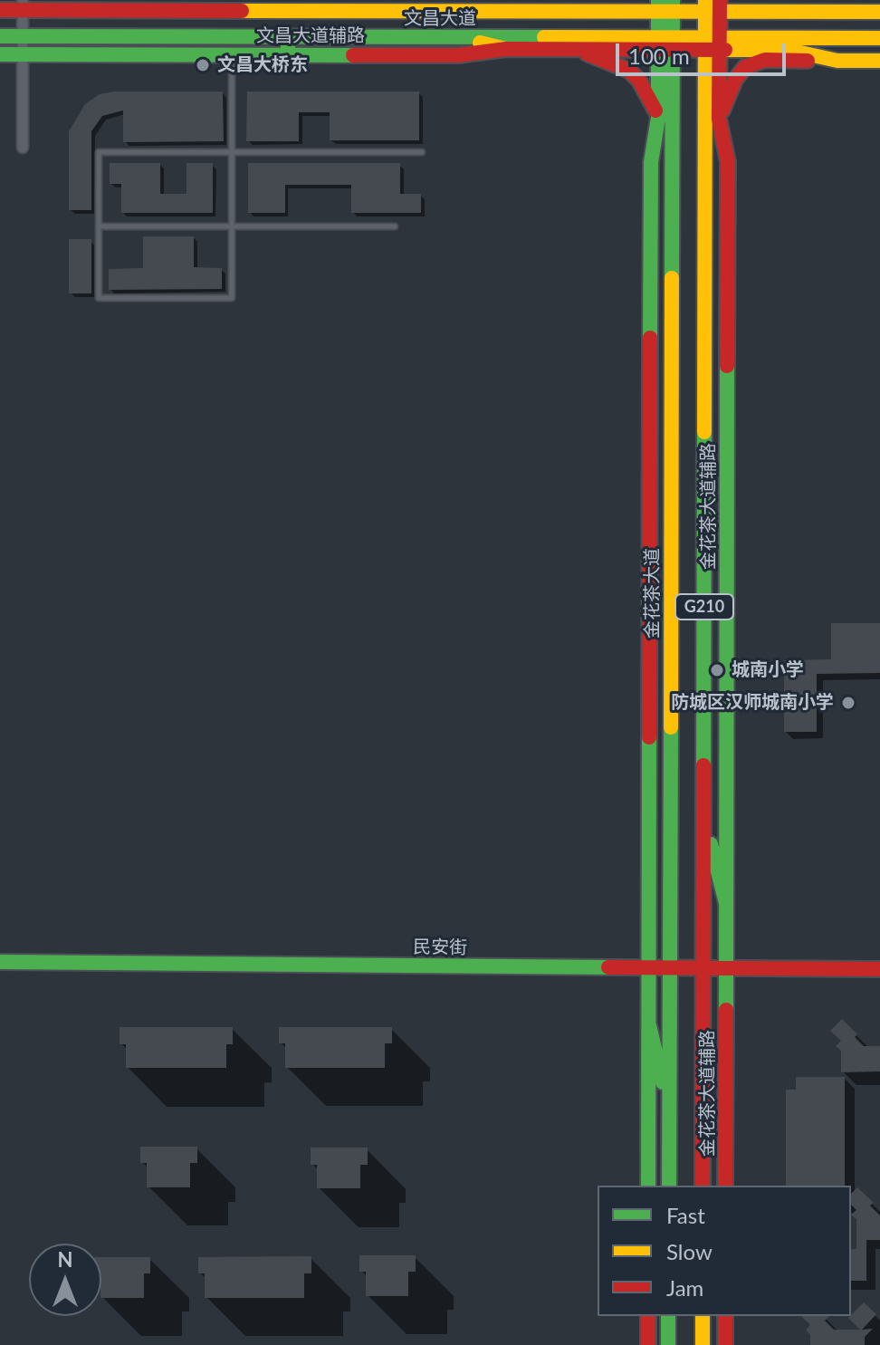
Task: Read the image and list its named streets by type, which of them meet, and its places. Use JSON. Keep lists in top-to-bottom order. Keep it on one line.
{"streets":{"main road":["文昌大道","文昌大道辅路","金花茶大道辅路","金花茶大道","G210","民安街"]},"crossings":[["文昌大道","文昌大道辅路"],["文昌大道","金花茶大道辅路"],["文昌大道","金花茶大道"],["文昌大道","G210"],["文昌大道辅路","金花茶大道"],["金花茶大道辅路","G210"],["金花茶大道辅路","民安街"],["金花茶大道","民安街"],["G210","民安街"]],"places":["文昌大桥东","城南小学","防城区汉师城南小学"],"legend":["Fast","Slow","Jam"],"scale_bar":"100 m","north":"top"}
